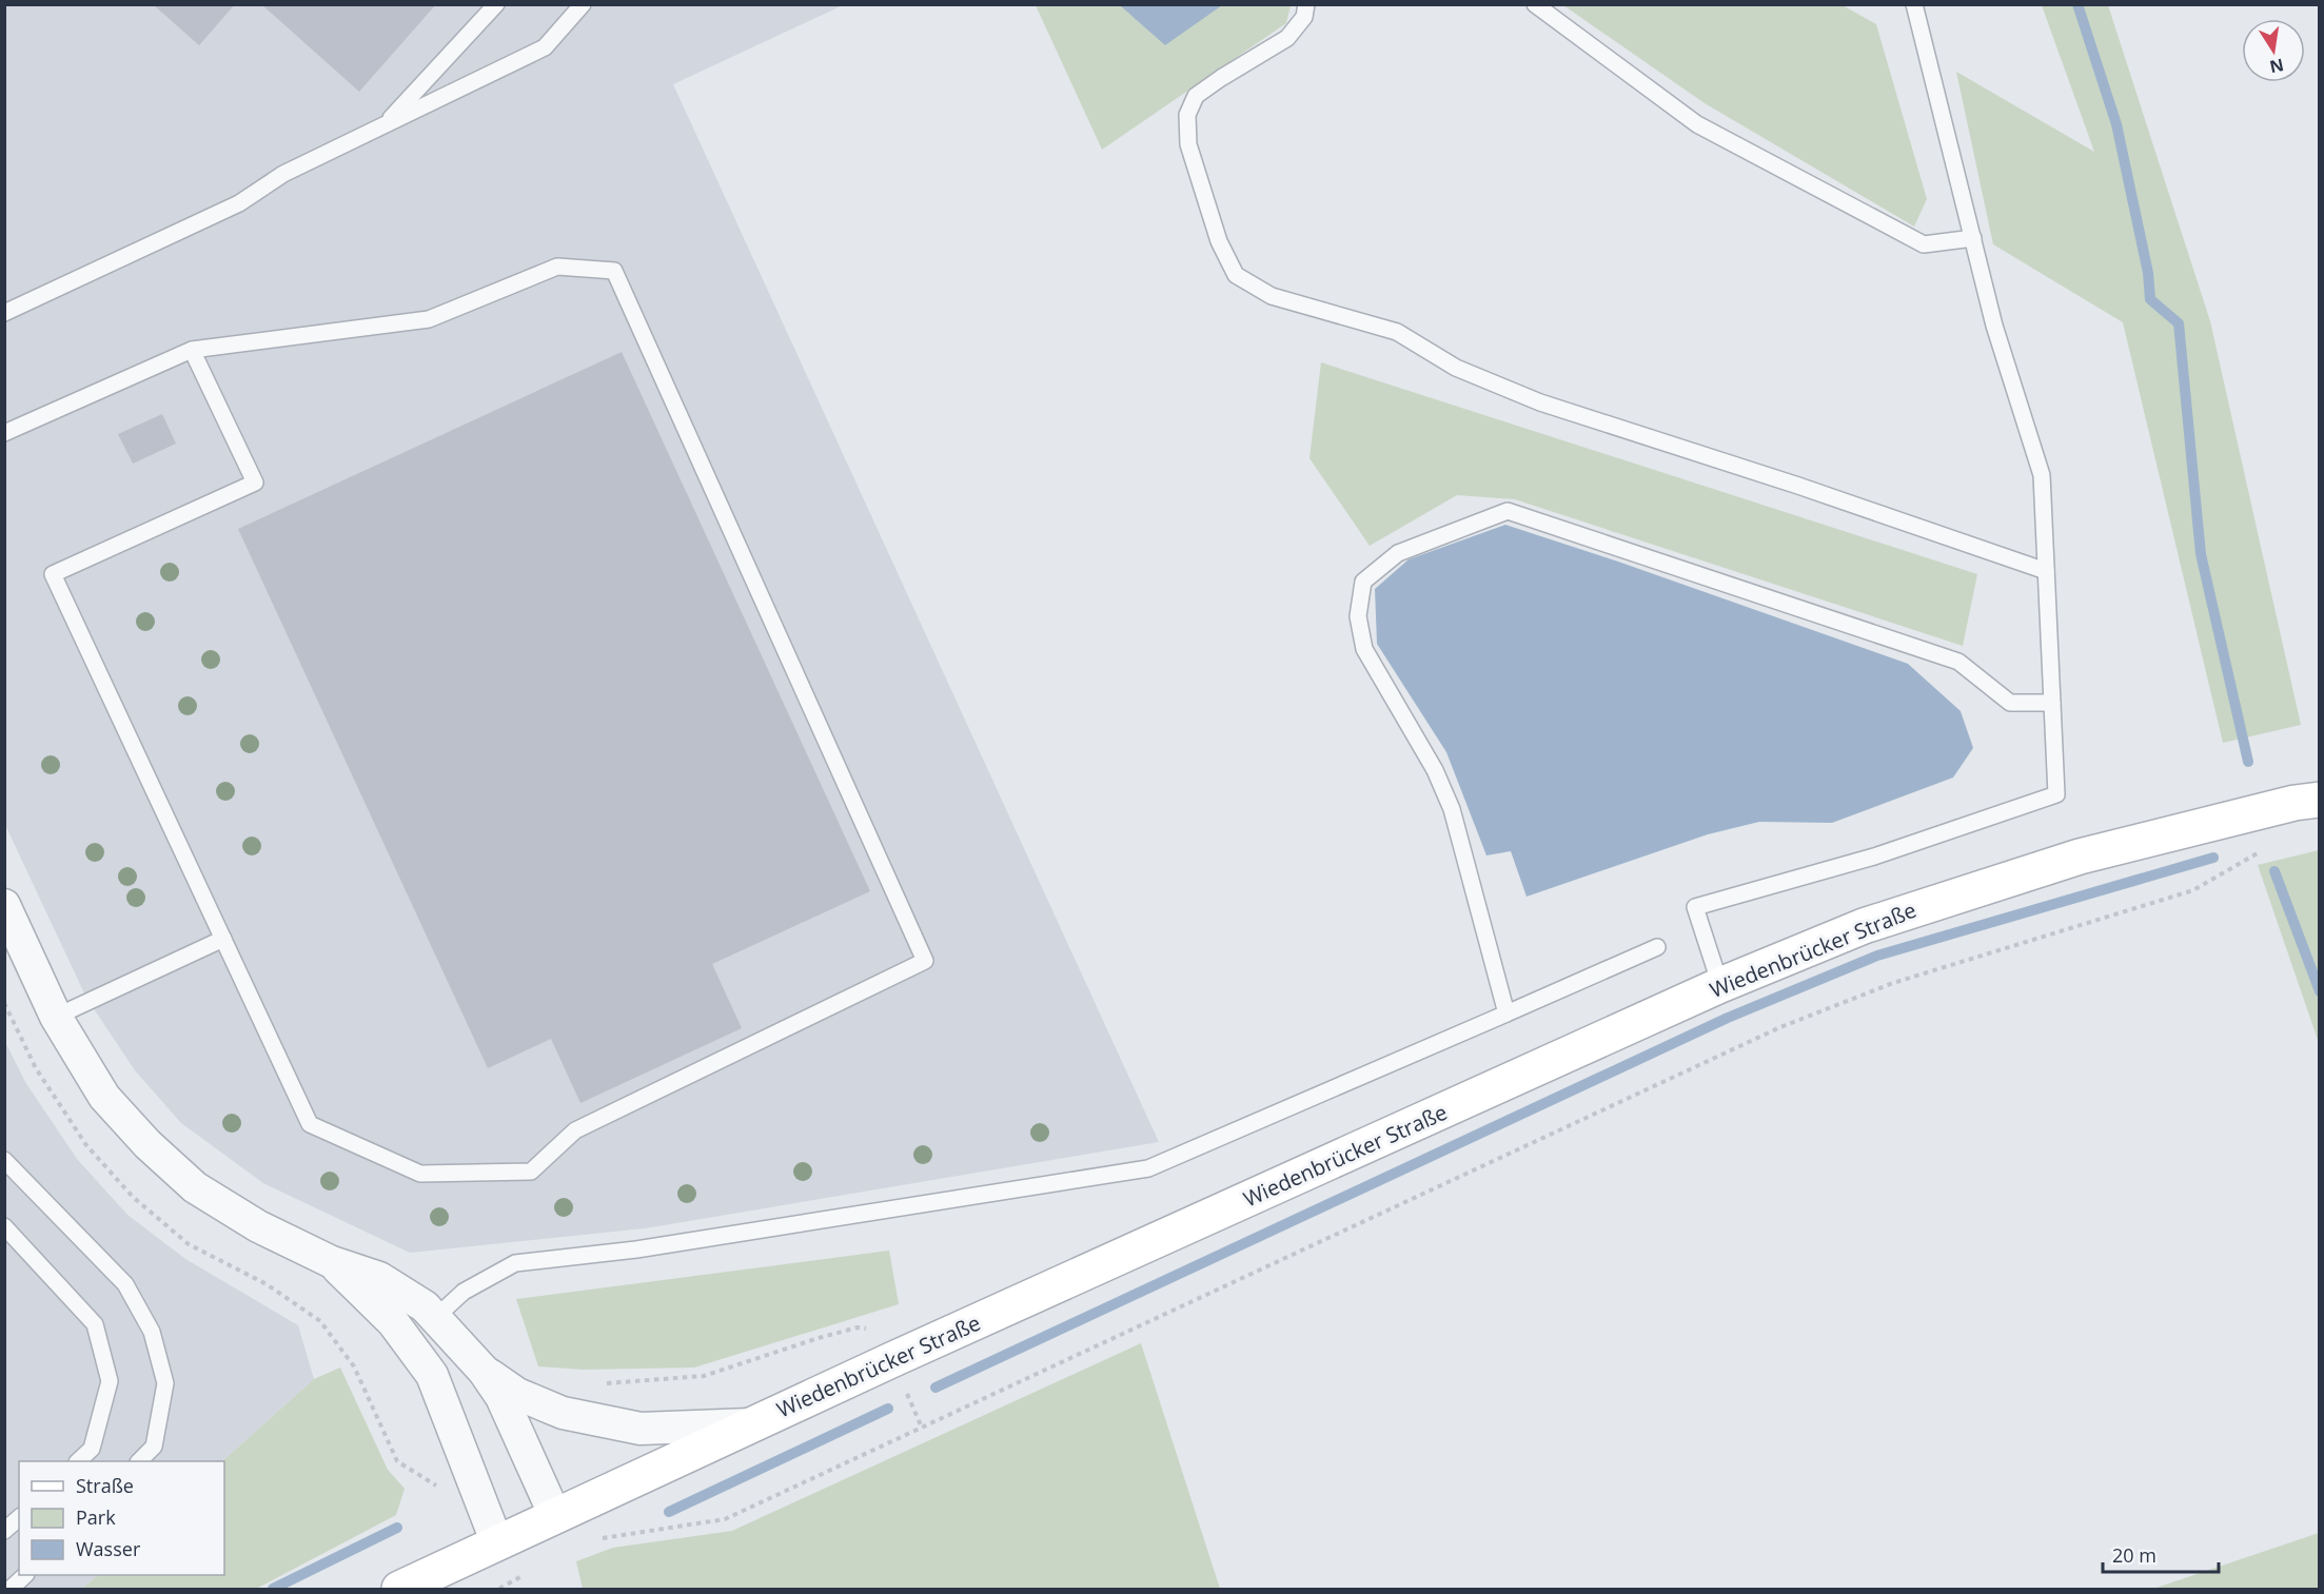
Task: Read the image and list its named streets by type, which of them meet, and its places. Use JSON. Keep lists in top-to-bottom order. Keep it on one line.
{"streets":{"street":["Wiedenbrücker Straße"]},"legend":["Straße","Park","Wasser"],"scale_bar":"20 m","north":"bottom"}
